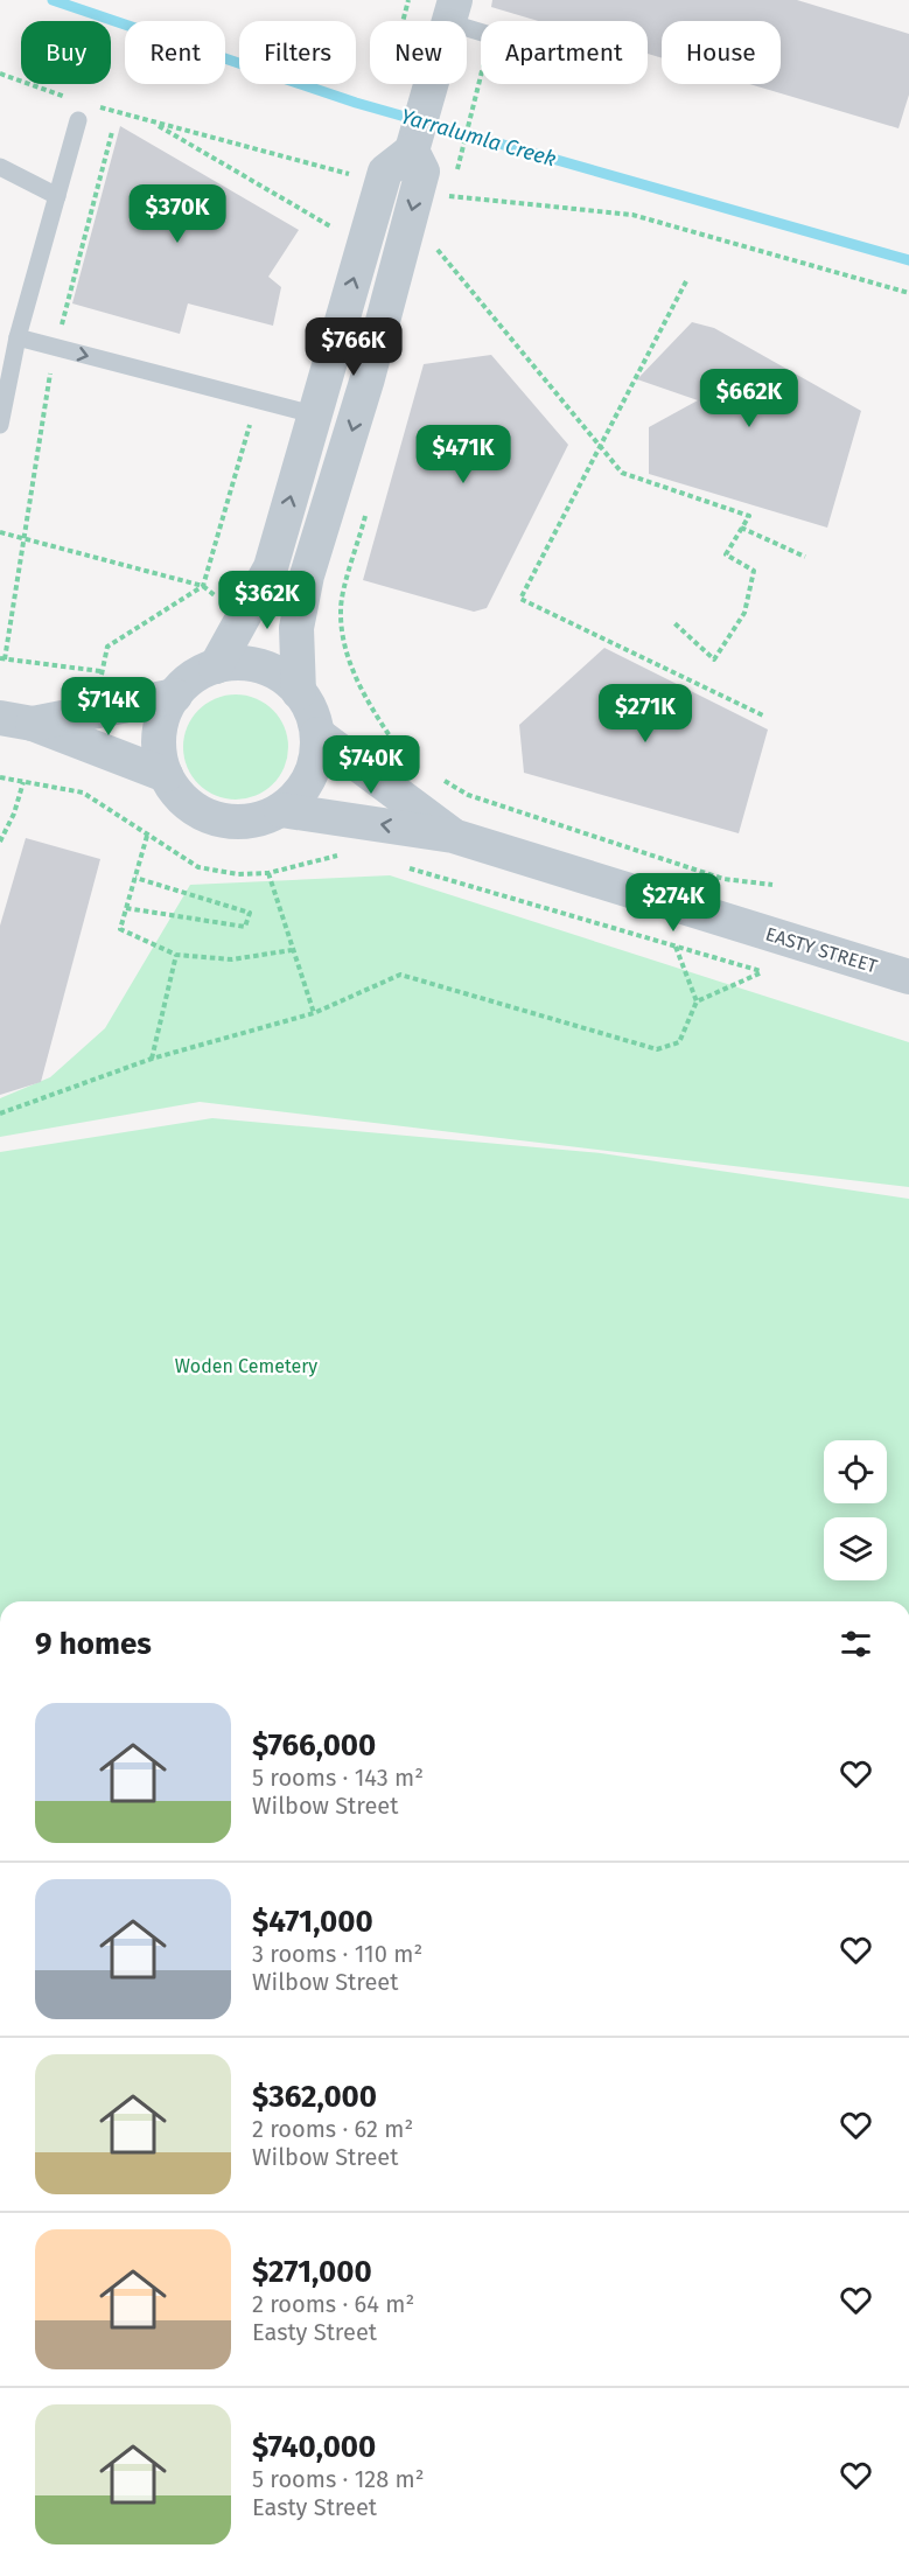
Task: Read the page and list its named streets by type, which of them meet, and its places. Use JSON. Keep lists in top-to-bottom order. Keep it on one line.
{"streets":{"street":["EASTY STREET"]},"water":["Yarralumla Creek"],"parks":["Woden Cemetery"],"page":{"chip":["Buy","Rent","Filters","New","Apartment","House"],"price":["$370K","$766K","$662K","$471K","$362K","$714K","$271K","$740K","$274K"],"heading":"9 homes","list":[{"name":"$766,000","note":"5 rooms · 143 m² · Wilbow Street"},{"name":"$471,000","note":"3 rooms · 110 m² · Wilbow Street"},{"name":"$362,000","note":"2 rooms · 62 m² · Wilbow Street"},{"name":"$271,000","note":"2 rooms · 64 m² · Easty Street"},{"name":"$740,000","note":"5 rooms · 128 m² · Easty Street"}]}}
